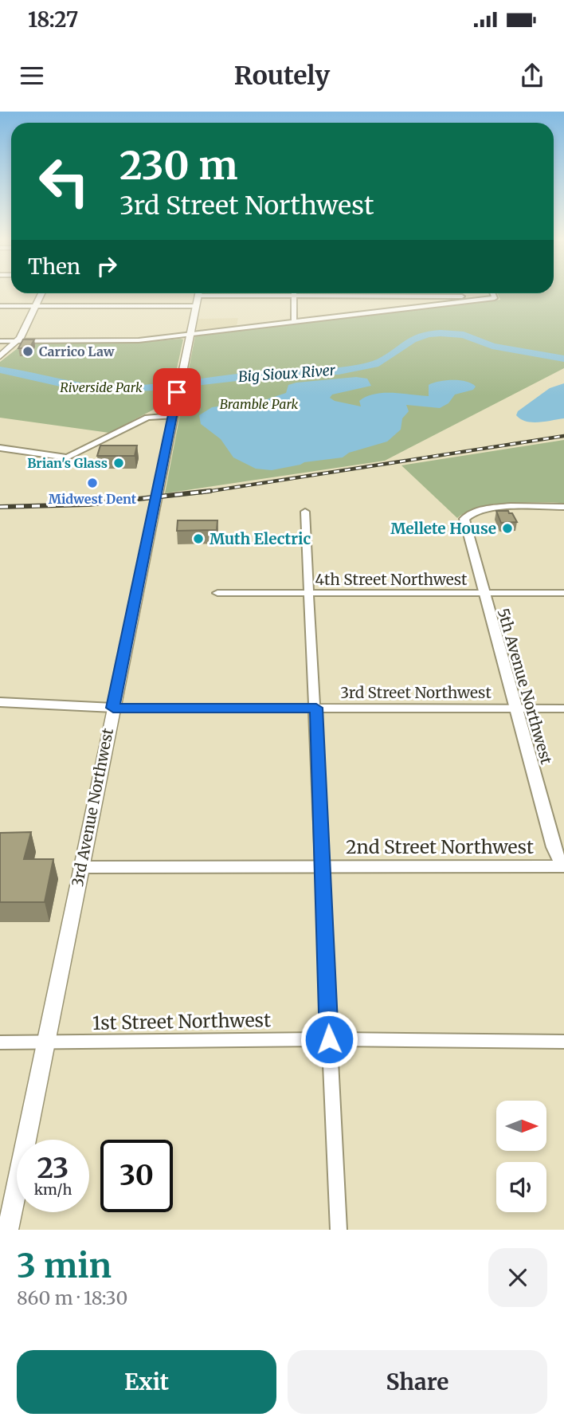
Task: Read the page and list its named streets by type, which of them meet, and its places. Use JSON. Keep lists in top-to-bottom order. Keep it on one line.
{"streets":{"main road":["3rd Avenue Northwest"],"street":["4th Street Northwest","5th Avenue Northwest","3rd Street Northwest","2nd Street Northwest","1st Street Northwest"]},"crossings":[["4th Street Northwest","5th Avenue Northwest"],["5th Avenue Northwest","3rd Street Northwest"],["5th Avenue Northwest","2nd Street Northwest"],["3rd Street Northwest","3rd Avenue Northwest"],["3rd Avenue Northwest","2nd Street Northwest"],["3rd Avenue Northwest","1st Street Northwest"]],"water":["Big Sioux River"],"parks":["Riverside Park","Bramble Park"],"places":["Carrico Law","Brian's Glass","Midwest Dent","Mellete House","Muth Electric"],"north":"right","page":{"status":"18:27","header":"Routely","turn":["230 m","3rd Street Northwest"],"then":"Then","speed":"23 km/h","limit":"30","heading":["3 min","860 m · 18:30"],"buttons":["Exit","Share"]}}
